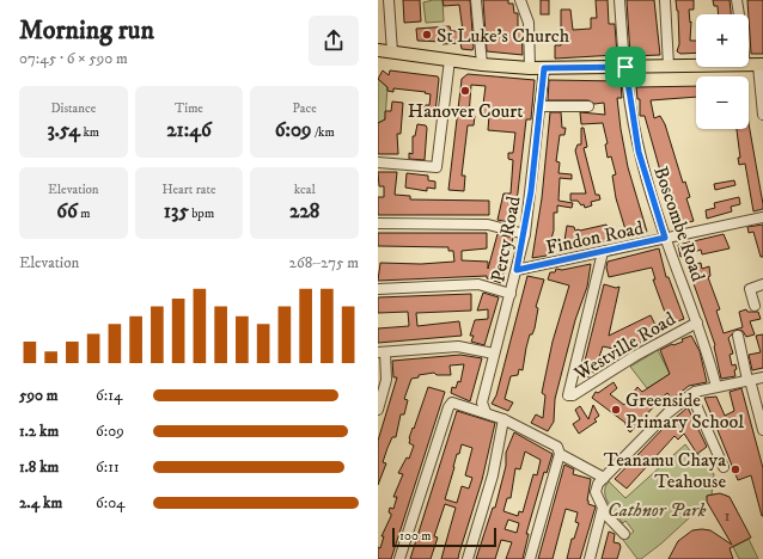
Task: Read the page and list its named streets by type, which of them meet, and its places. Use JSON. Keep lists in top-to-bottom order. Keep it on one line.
{"streets":{"street":["Boscombe Road","Findon Road","Percy Road","Westville Road"]},"crossings":[["Boscombe Road","Findon Road"],["Boscombe Road","Westville Road"],["Findon Road","Percy Road"],["Findon Road","Westville Road"]],"parks":["Cathnor Park"],"places":["St Luke's Church","Hanover Court","Greenside Primary School","Teanamu Chaya Teahouse"],"house_numbers":["1"],"scale_bar":"100 m","page":{"heading":["Morning run","07:45 · 6 × 590 m"],"map_buttons":["+","−"],"stats":[["Distance","3.54 km"],["Time","21:46"],["Pace","6:09 /km"],["Elevation","66 m"],["Heart rate","135 bpm"],["kcal","228"]],"chart":["Elevation","268–275 m"],"list":[{"name":"590 m","note":"6:14"},{"name":"1.2 km","note":"6:09"},{"name":"1.8 km","note":"6:11"},{"name":"2.4 km","note":"6:04"}],"scale":"100 m"}}
